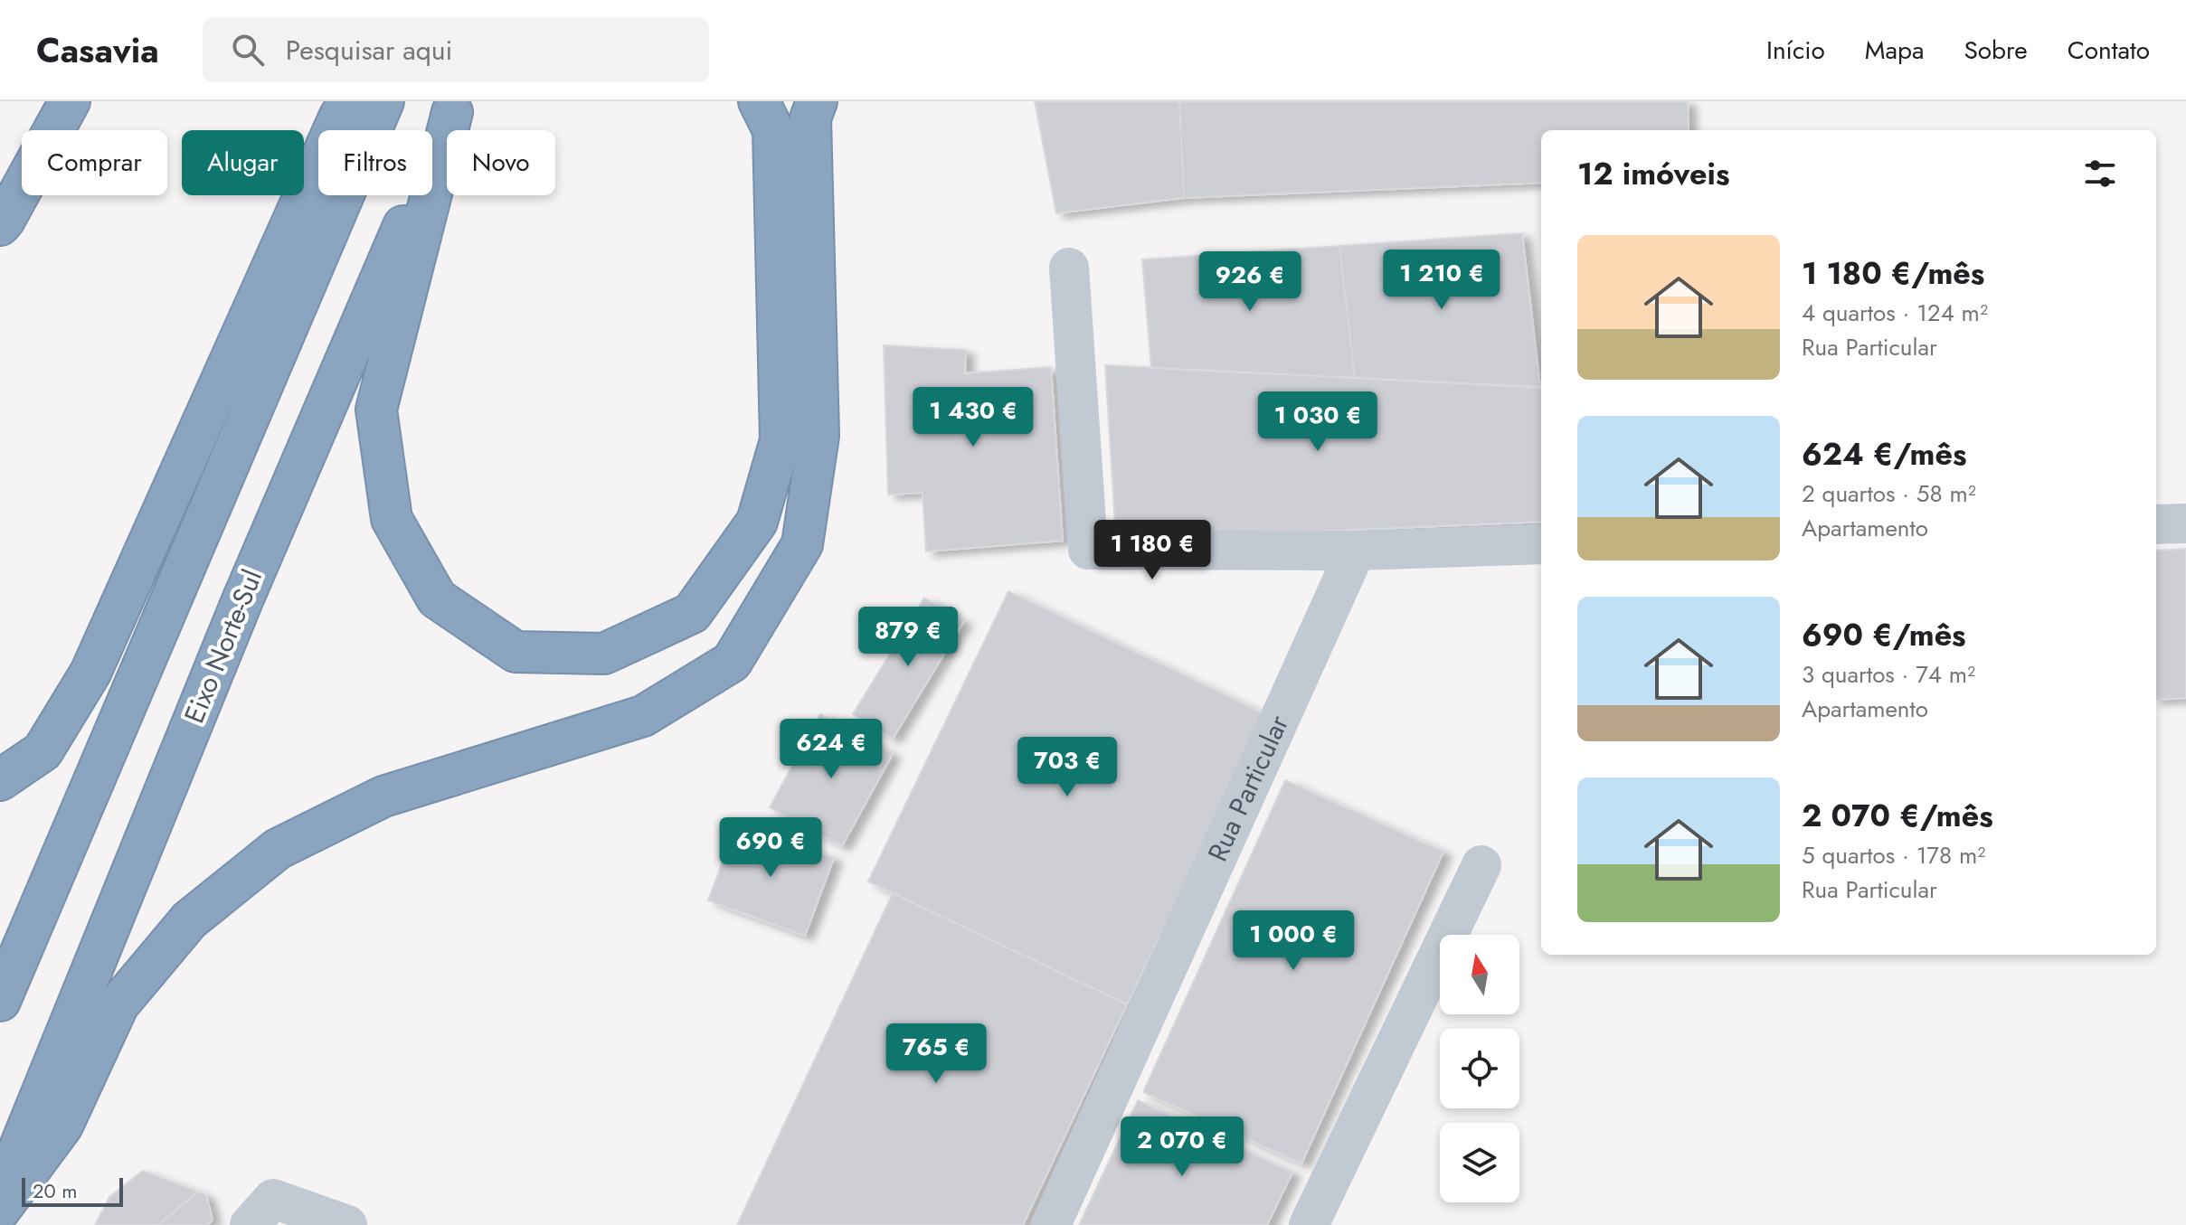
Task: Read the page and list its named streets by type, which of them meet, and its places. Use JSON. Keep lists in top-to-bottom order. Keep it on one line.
{"streets":{"highway":["Eixo Norte-Sul"],"street":["Rua Particular"]},"scale_bar":"20 m","north":"top","page":{"header":"Casavia","search":"Pesquisar aqui","nav":["Início","Mapa","Sobre","Contato"],"chip":["Comprar","Alugar","Filtros","Novo"],"heading":"12 imóveis","list":[{"name":"1 180 €/mês","note":"4 quartos · 124 m² · Rua Particular"},{"name":"624 €/mês","note":"2 quartos · 58 m² · Apartamento"},{"name":"690 €/mês","note":"3 quartos · 74 m² · Apartamento"},{"name":"2 070 €/mês","note":"5 quartos · 178 m² · Rua Particular"}],"price":["1 210 €","926 €","1 430 €","1 030 €","1 180 €","879 €","624 €","703 €","690 €","1 000 €","765 €","2 070 €"],"scale":"20 m"}}
